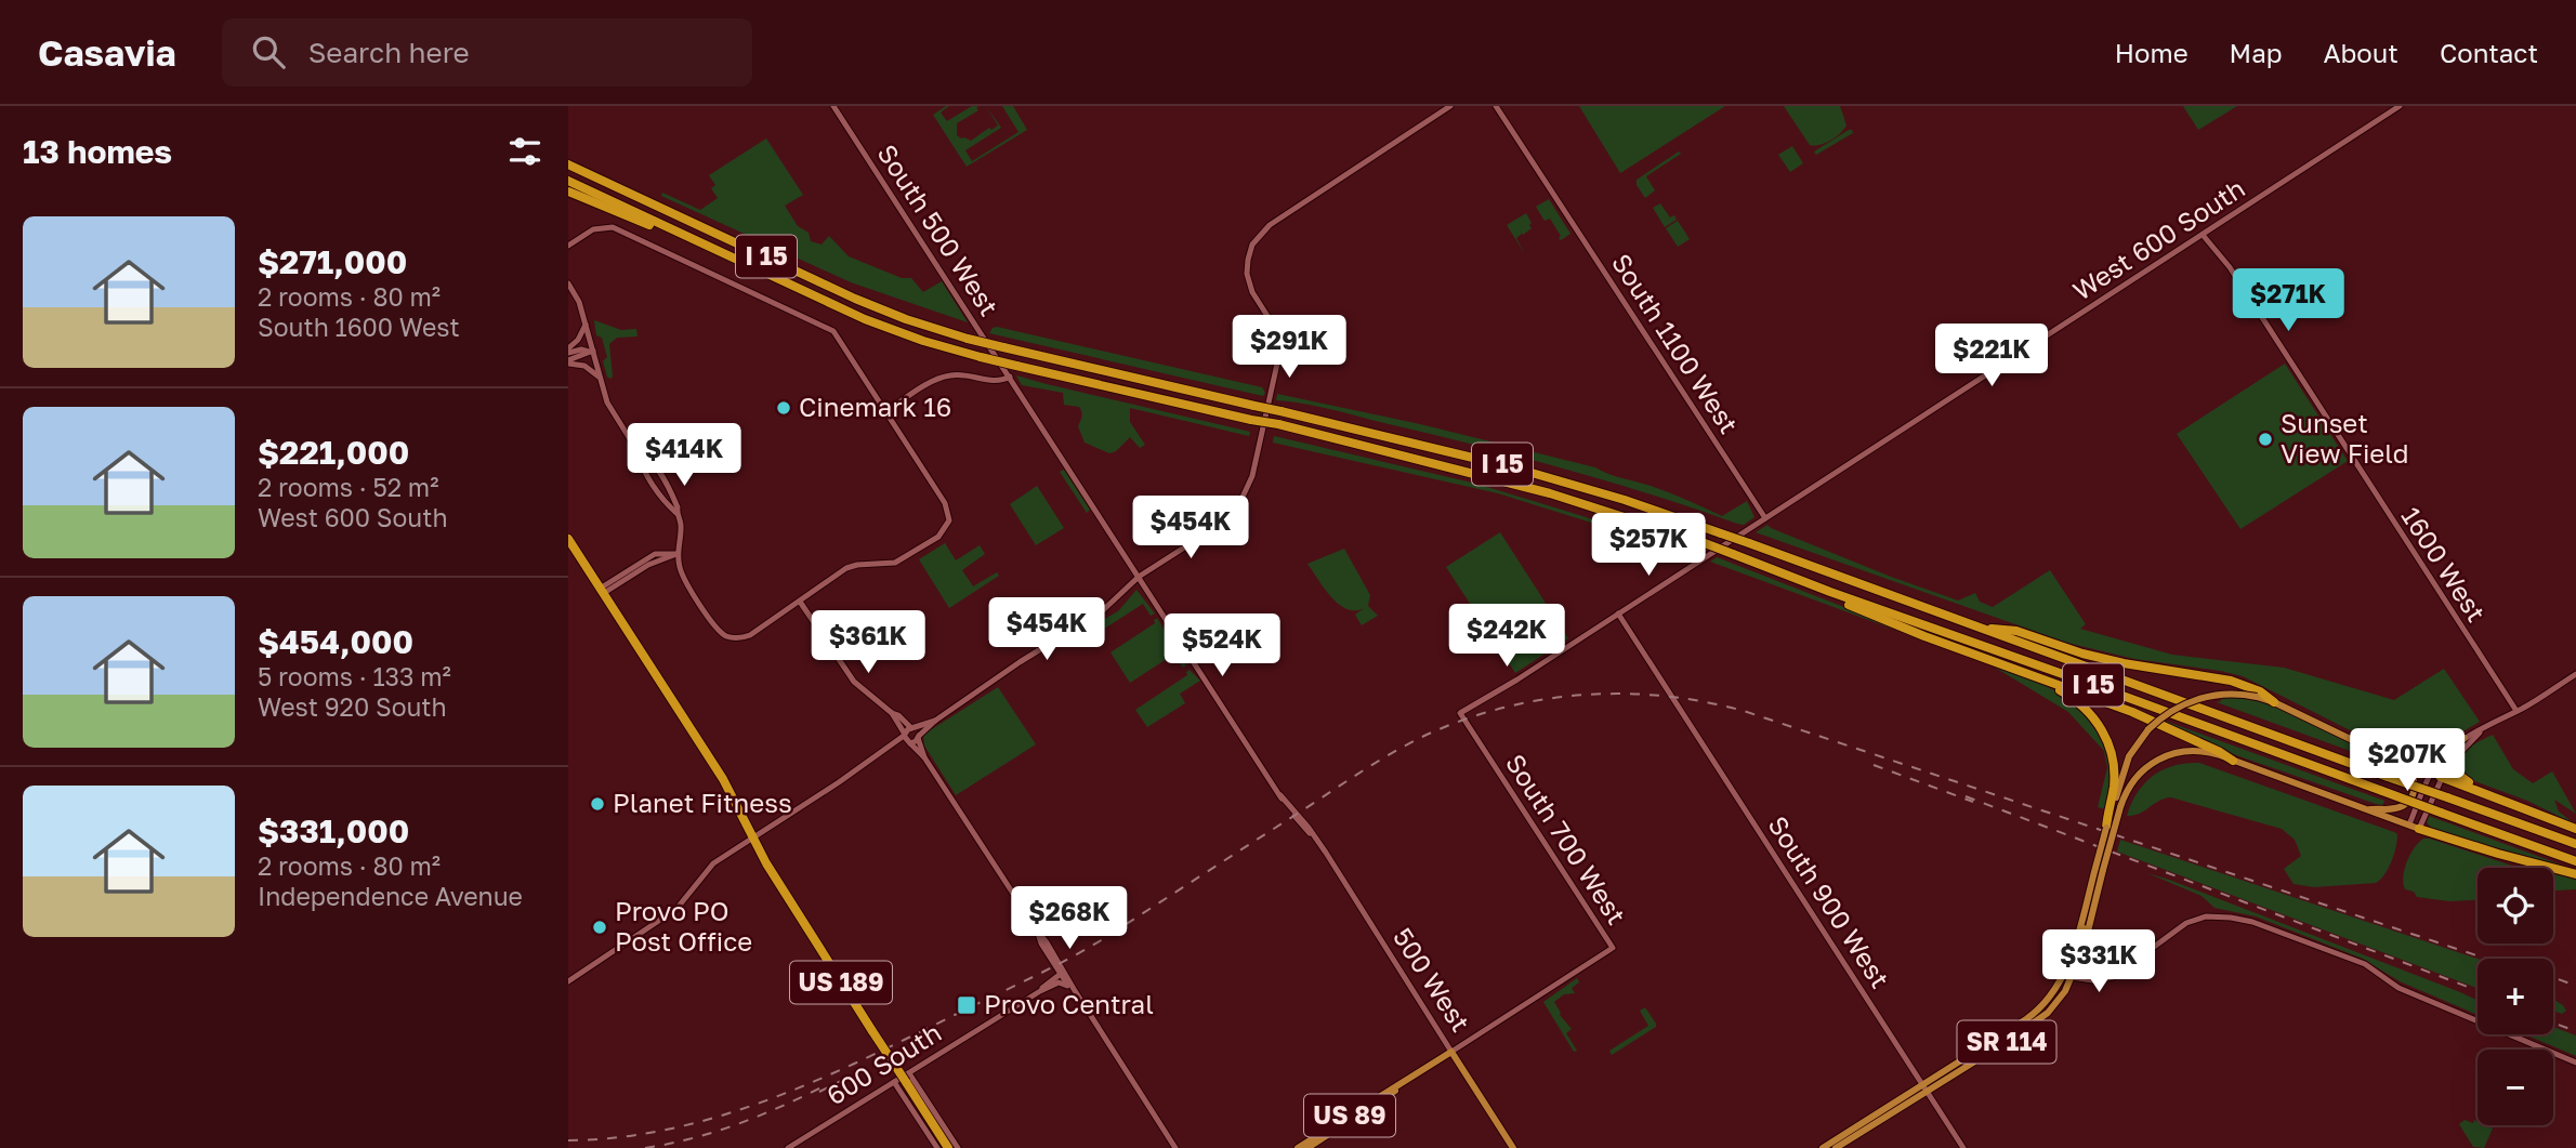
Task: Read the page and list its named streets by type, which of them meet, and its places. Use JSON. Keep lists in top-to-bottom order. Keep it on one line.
{"streets":{"highway":["I 15","US 189"],"main road":["500 West","SR 114","US 89"],"street":["South 500 West","West 600 South","South 1100 West","1600 West","South 700 West","South 900 West","600 South"]},"crossings":[["South 500 West","500 West"],["West 600 South","South 1100 West"],["West 600 South","1600 West"],["West 600 South","South 700 West"],["West 600 South","South 900 West"],["1600 West","SR 114"],["South 700 West","500 West"],["South 700 West","US 89"],["South 900 West","SR 114"],["500 West","US 89"],["US 189","600 South"]],"places":{"other":["Cinemark 16","Sunset View Field","Planet Fitness","Provo PO Post Office"],"transit":["Provo Central"]},"page":{"header":"Casavia","search":"Search here","nav":["Home","Map","About","Contact"],"heading":"13 homes","list":[{"name":"$271,000","note":"2 rooms · 80 m² · South 1600 West"},{"name":"$221,000","note":"2 rooms · 52 m² · West 600 South"},{"name":"$454,000","note":"5 rooms · 133 m² · West 920 South"},{"name":"$331,000","note":"2 rooms · 80 m² · Independence Avenue"}],"price":["$271K","$291K","$221K","$414K","$454K","$257K","$454K","$242K","$361K","$524K","$207K","$268K","$331K"],"map_buttons":["+","−"]}}
